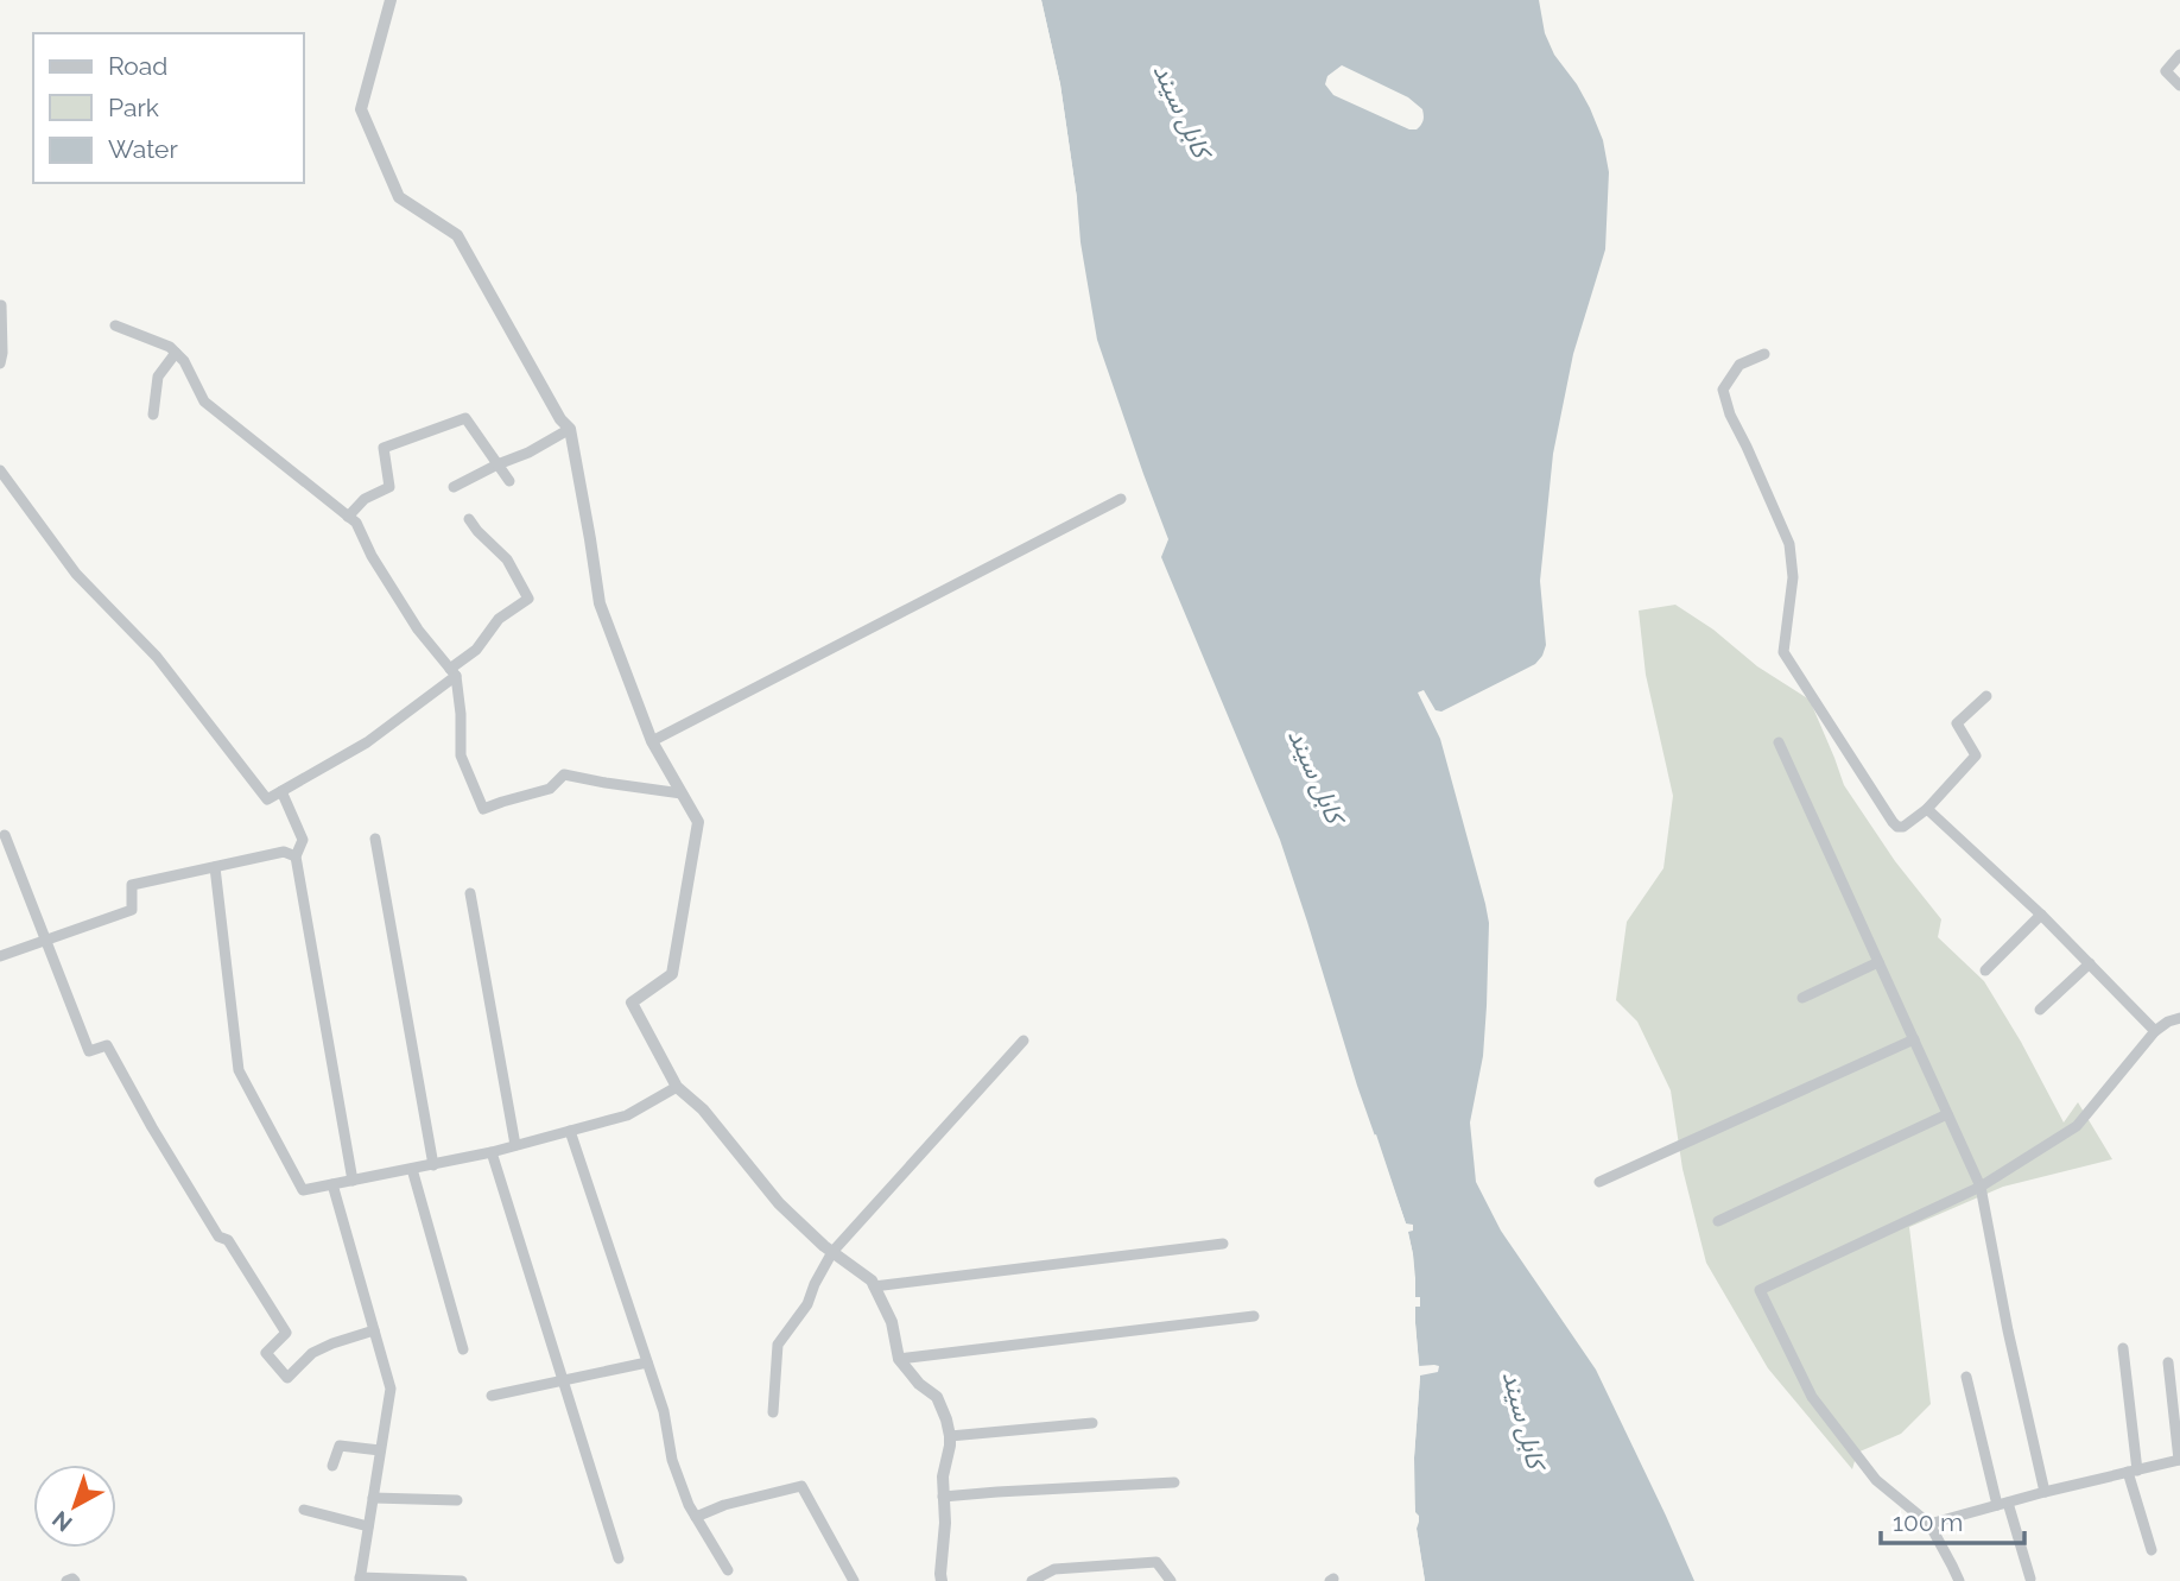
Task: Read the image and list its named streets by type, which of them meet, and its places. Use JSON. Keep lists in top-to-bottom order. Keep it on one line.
{"water":["کابل سيند"],"legend":["Road","Park","Water"],"scale_bar":"100 m","north":"bottom left"}
